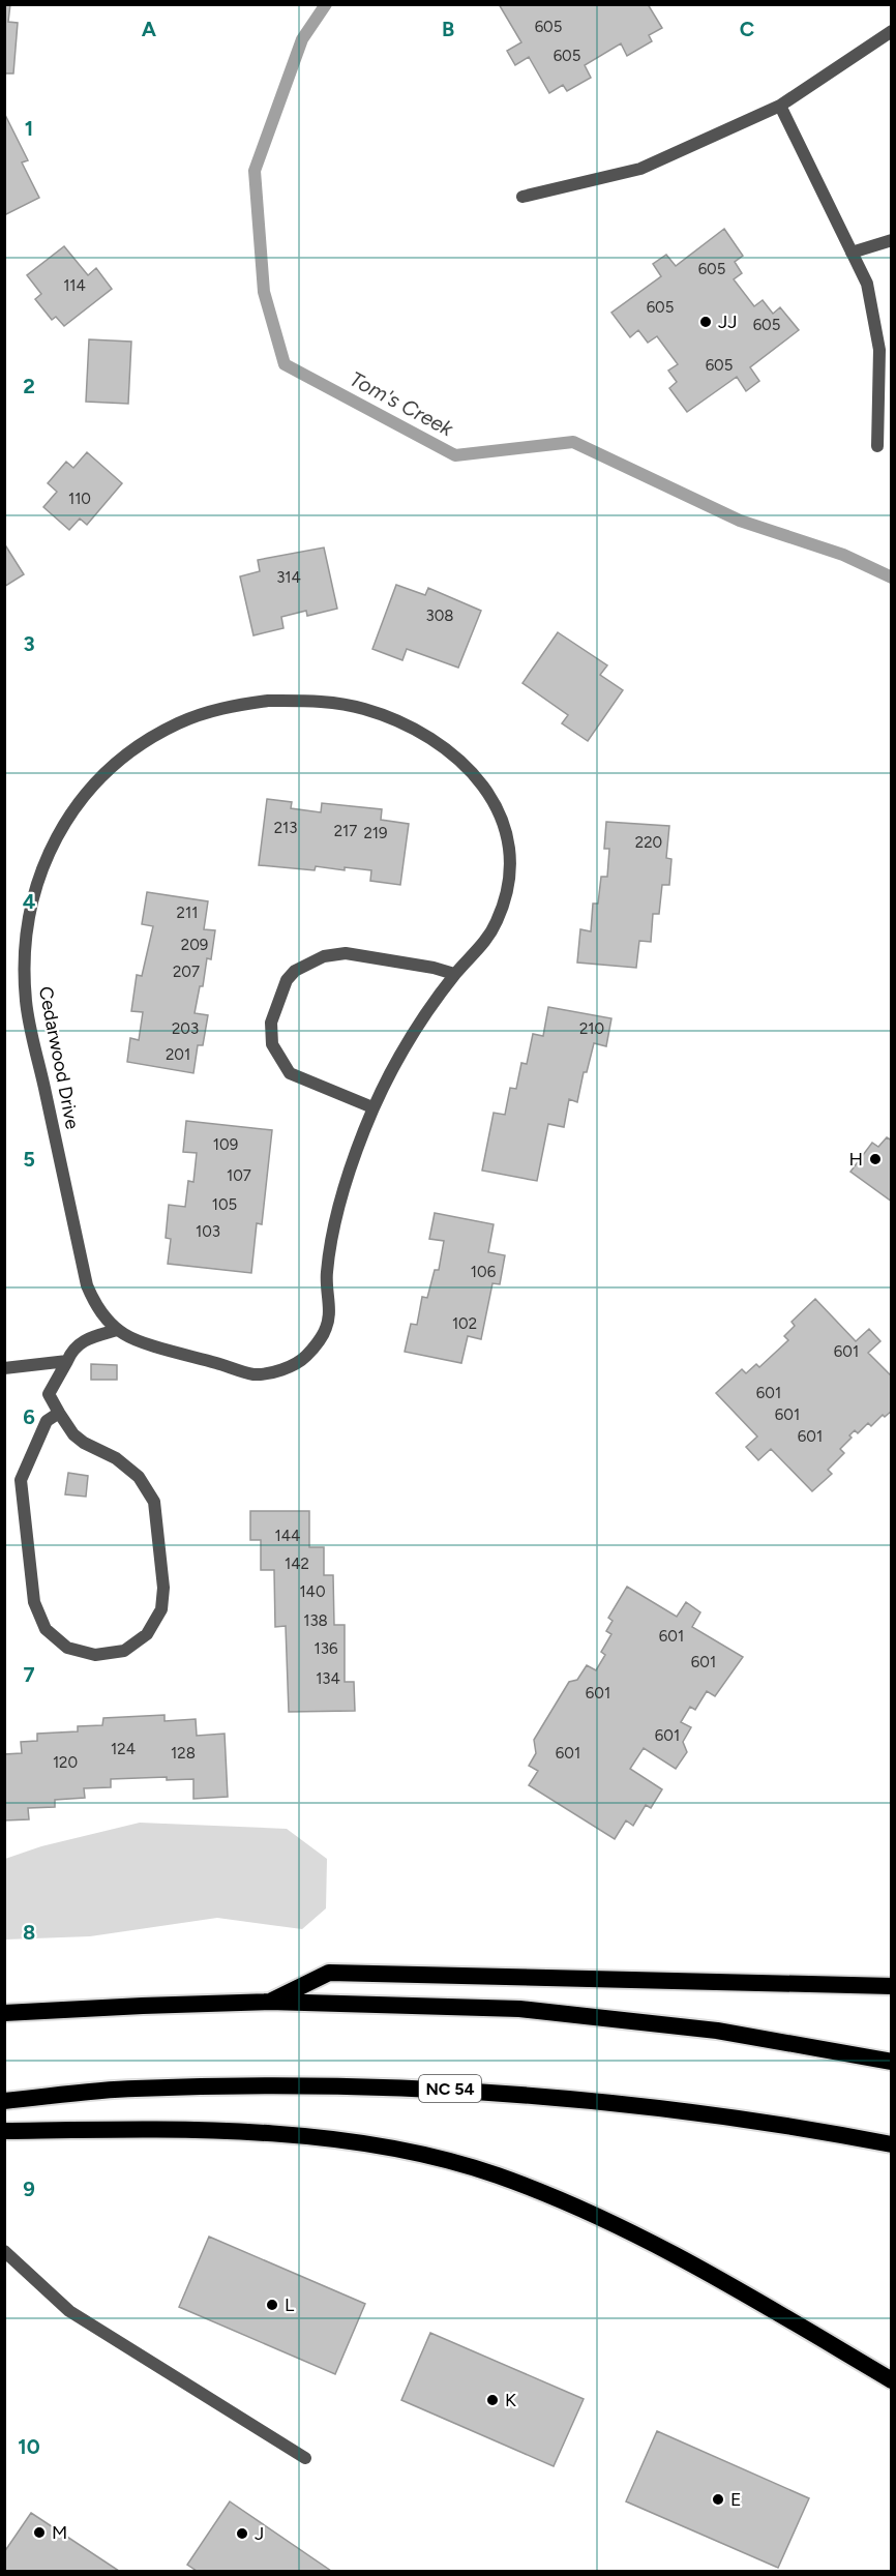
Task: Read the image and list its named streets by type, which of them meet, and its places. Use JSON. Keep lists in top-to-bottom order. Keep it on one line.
{"streets":{"highway":["NC 54"],"street":["Cedarwood Drive"]},"water":["Tom's Creek"],"places":["JJ","H","L","K","E","M","J"],"house_numbers":["605","605","605","114","605","605","605","110","314","308","213","217","219","220","211","209","207","203","210","201","109","107","105","103","106","102","601","601","601","601","144","142","140","138","601","136","601","134","601","601","124","128","601","120"],"grid":{"columns":["A","B","C"],"rows":["1","2","3","4","5","6","7","8","9","10"]}}
